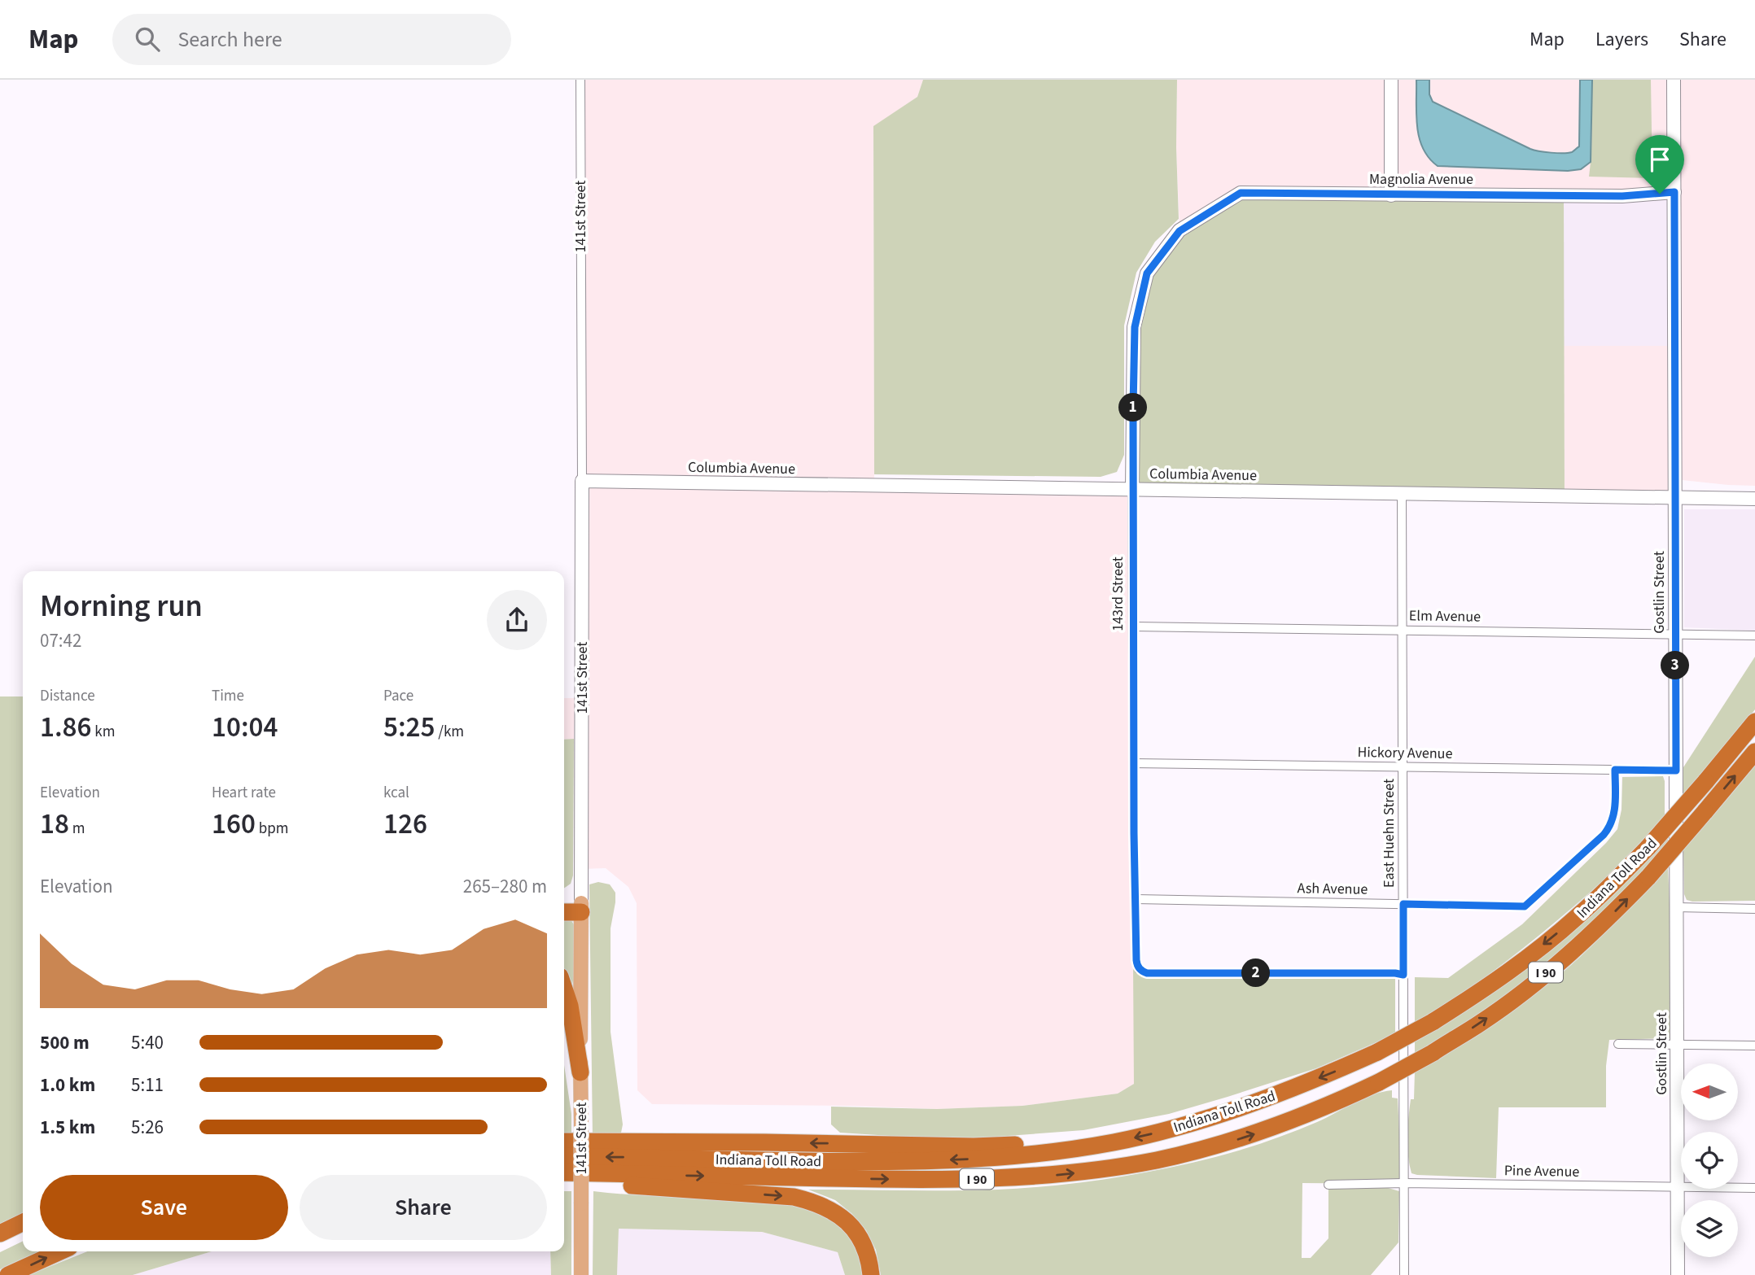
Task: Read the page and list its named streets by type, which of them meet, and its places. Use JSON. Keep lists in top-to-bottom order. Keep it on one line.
{"streets":{"highway":["Indiana Toll Road","I 90"],"main road":["141st Street"],"street":["Magnolia Avenue","Columbia Avenue","Gostlin Street","143rd Street","Elm Avenue","Hickory Avenue","East Huehn Street","Ash Avenue","Pine Avenue"]},"crossings":[["Magnolia Avenue","Gostlin Street"],["Magnolia Avenue","143rd Street"],["141st Street","Columbia Avenue"],["Columbia Avenue","Gostlin Street"],["Columbia Avenue","143rd Street"],["Columbia Avenue","East Huehn Street"],["Gostlin Street","Elm Avenue"],["Gostlin Street","Hickory Avenue"],["Gostlin Street","Pine Avenue"],["143rd Street","Elm Avenue"],["143rd Street","Hickory Avenue"],["143rd Street","East Huehn Street"],["143rd Street","Ash Avenue"],["Elm Avenue","East Huehn Street"],["Hickory Avenue","East Huehn Street"],["Hickory Avenue","Ash Avenue"],["East Huehn Street","Ash Avenue"],["East Huehn Street","Pine Avenue"]],"north":"left","page":{"header":"Map","search":"Search here","nav":["Map","Layers","Share"],"pins":["1","3","2"],"heading":["Morning run","07:42"],"stats":[["Distance","1.86 km"],["Time","10:04"],["Pace","5:25 /km"],["Elevation","18 m"],["Heart rate","160 bpm"],["kcal","126"]],"chart":["Elevation","265–280 m"],"list":[{"name":"500 m","note":"5:40"},{"name":"1.0 km","note":"5:11"},{"name":"1.5 km","note":"5:26"}],"buttons":["Save","Share"]}}
